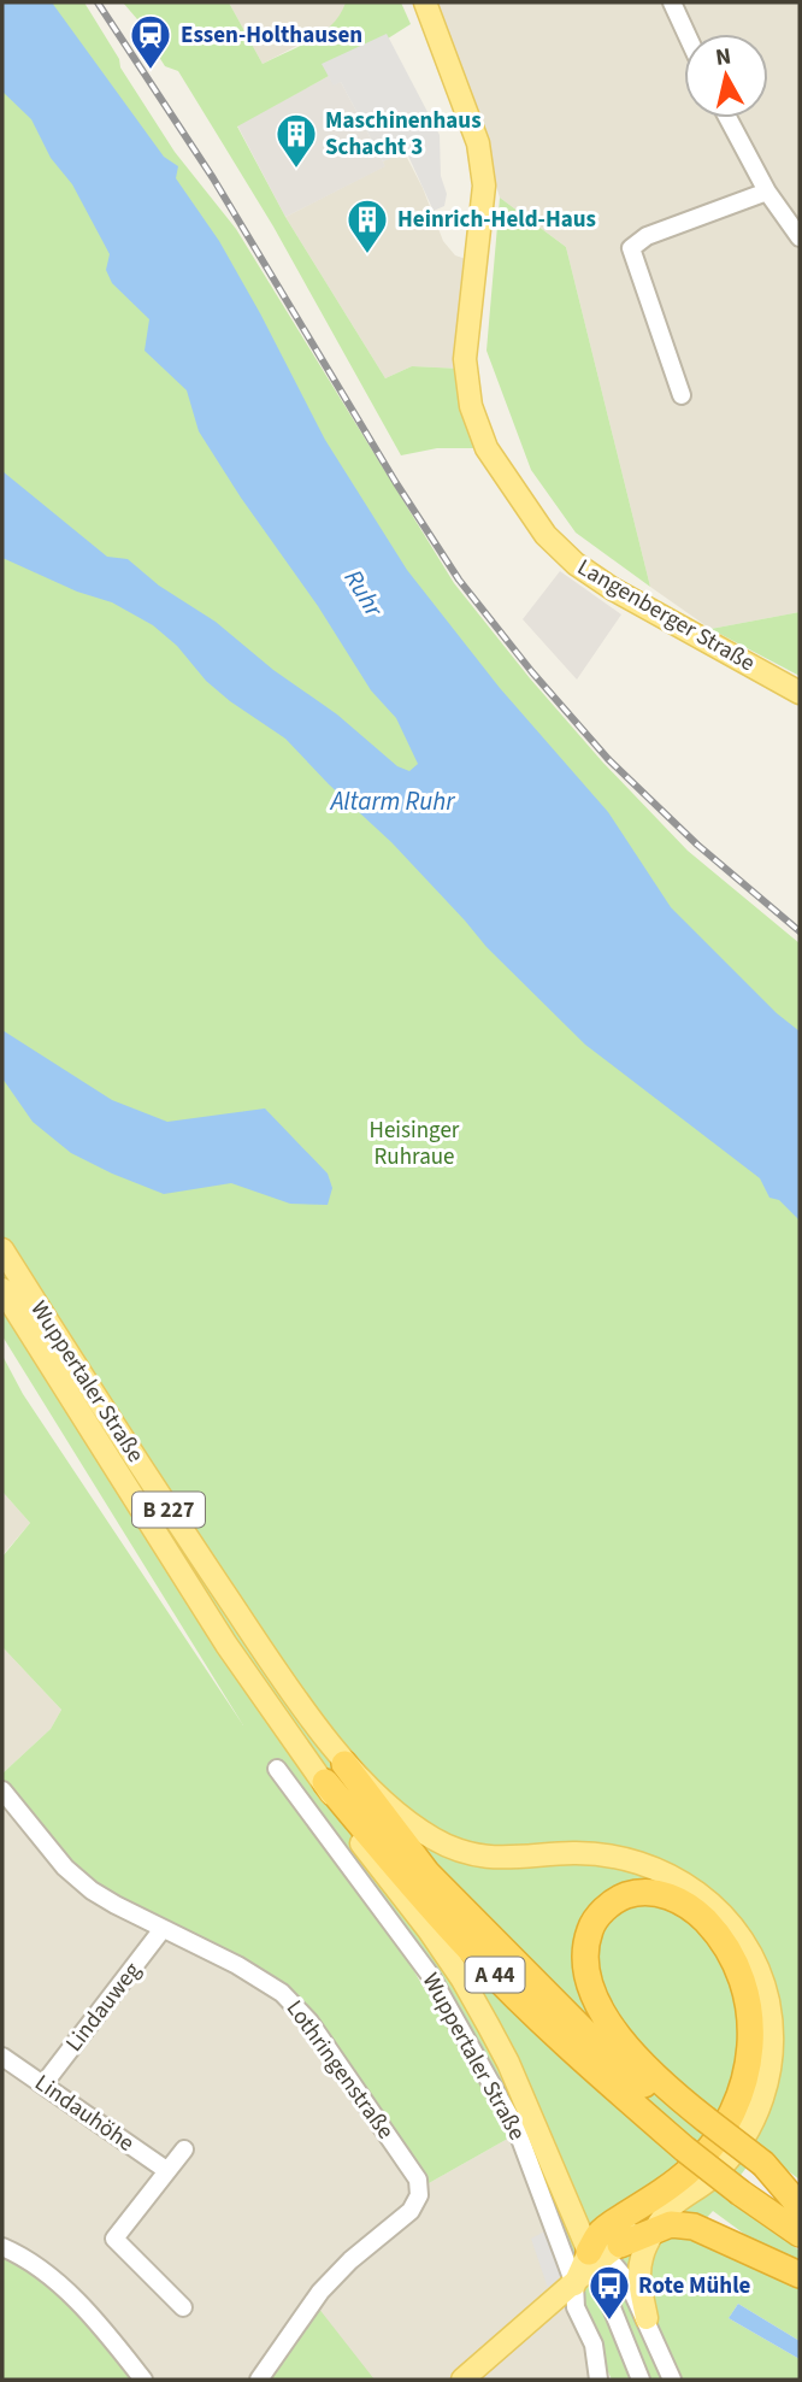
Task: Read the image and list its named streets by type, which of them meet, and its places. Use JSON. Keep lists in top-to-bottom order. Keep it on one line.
{"streets":{"highway":["A 44"],"main road":["Langenberger Straße","Wuppertaler Straße","B 227"],"street":["Lindauweg","Lothringenstraße","Lindauhöhe"]},"crossings":[["Wuppertaler Straße","A 44"],["Lindauweg","Lothringenstraße"],["Lindauweg","Lindauhöhe"]],"water":["Ruhr","Altarm Ruhr"],"parks":["Heisinger Ruhraue"],"places":{"station":["Essen-Holthausen"],"building":["Maschinenhaus Schacht 3","Heinrich-Held-Haus"],"bus stop":["Rote Mühle"]},"north":"top"}
